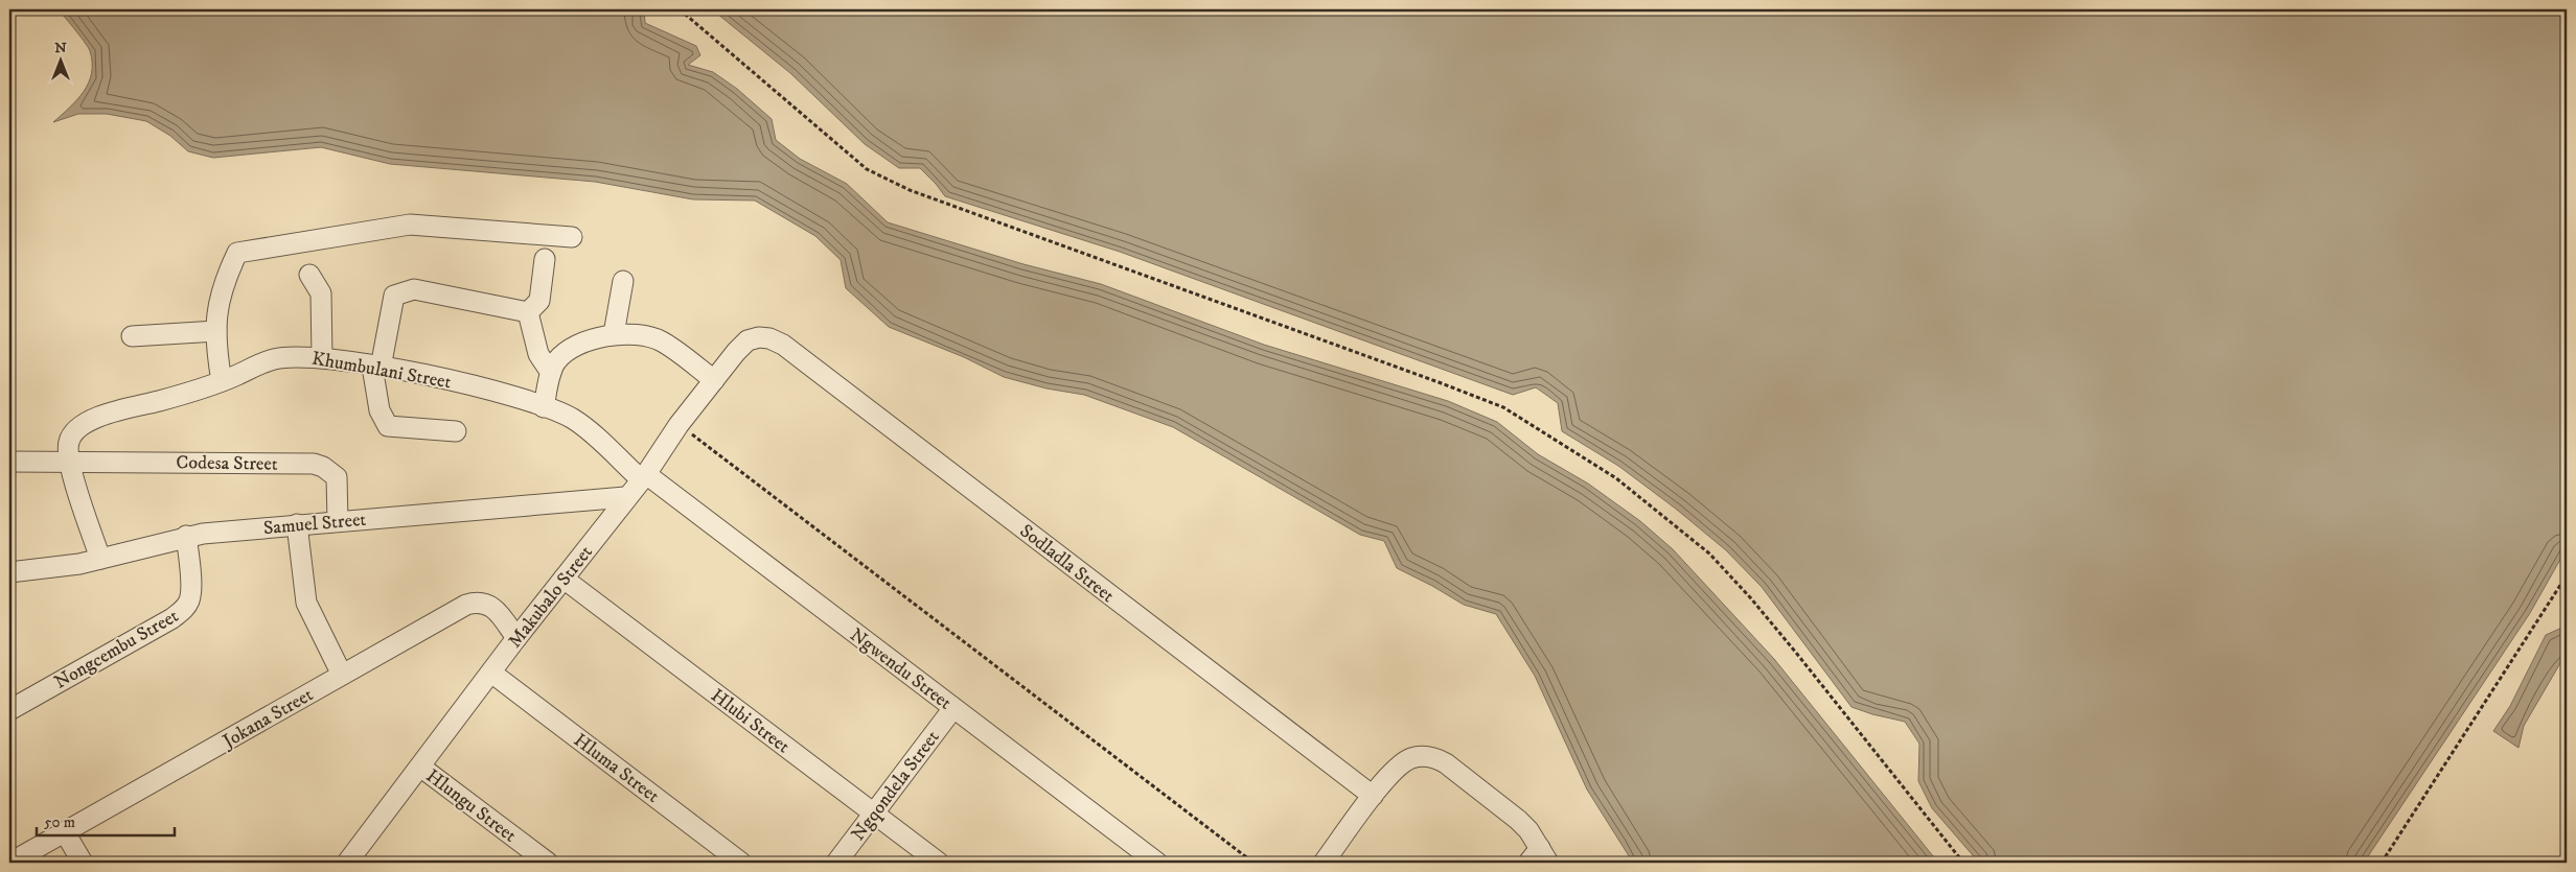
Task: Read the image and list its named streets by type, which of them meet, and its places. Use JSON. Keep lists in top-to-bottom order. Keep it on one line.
{"streets":{"street":["Khumbulani Street","Codesa Street","Samuel Street","Sodladla Street","Makubalo Street","Nongcembu Street","Ngwendu Street","Jokana Street","Hlubi Street","Hluma Street","Ngqondela Street","Hlungu Street"]},"crossings":[["Khumbulani Street","Codesa Street"],["Khumbulani Street","Makubalo Street"],["Khumbulani Street","Ngwendu Street"],["Codesa Street","Samuel Street"],["Samuel Street","Makubalo Street"],["Samuel Street","Nongcembu Street"],["Sodladla Street","Makubalo Street"],["Makubalo Street","Ngwendu Street"],["Makubalo Street","Jokana Street"],["Makubalo Street","Hlubi Street"],["Makubalo Street","Hluma Street"],["Makubalo Street","Hlungu Street"],["Ngwendu Street","Ngqondela Street"],["Hlubi Street","Ngqondela Street"]],"scale_bar":"50 m","north":"top"}
